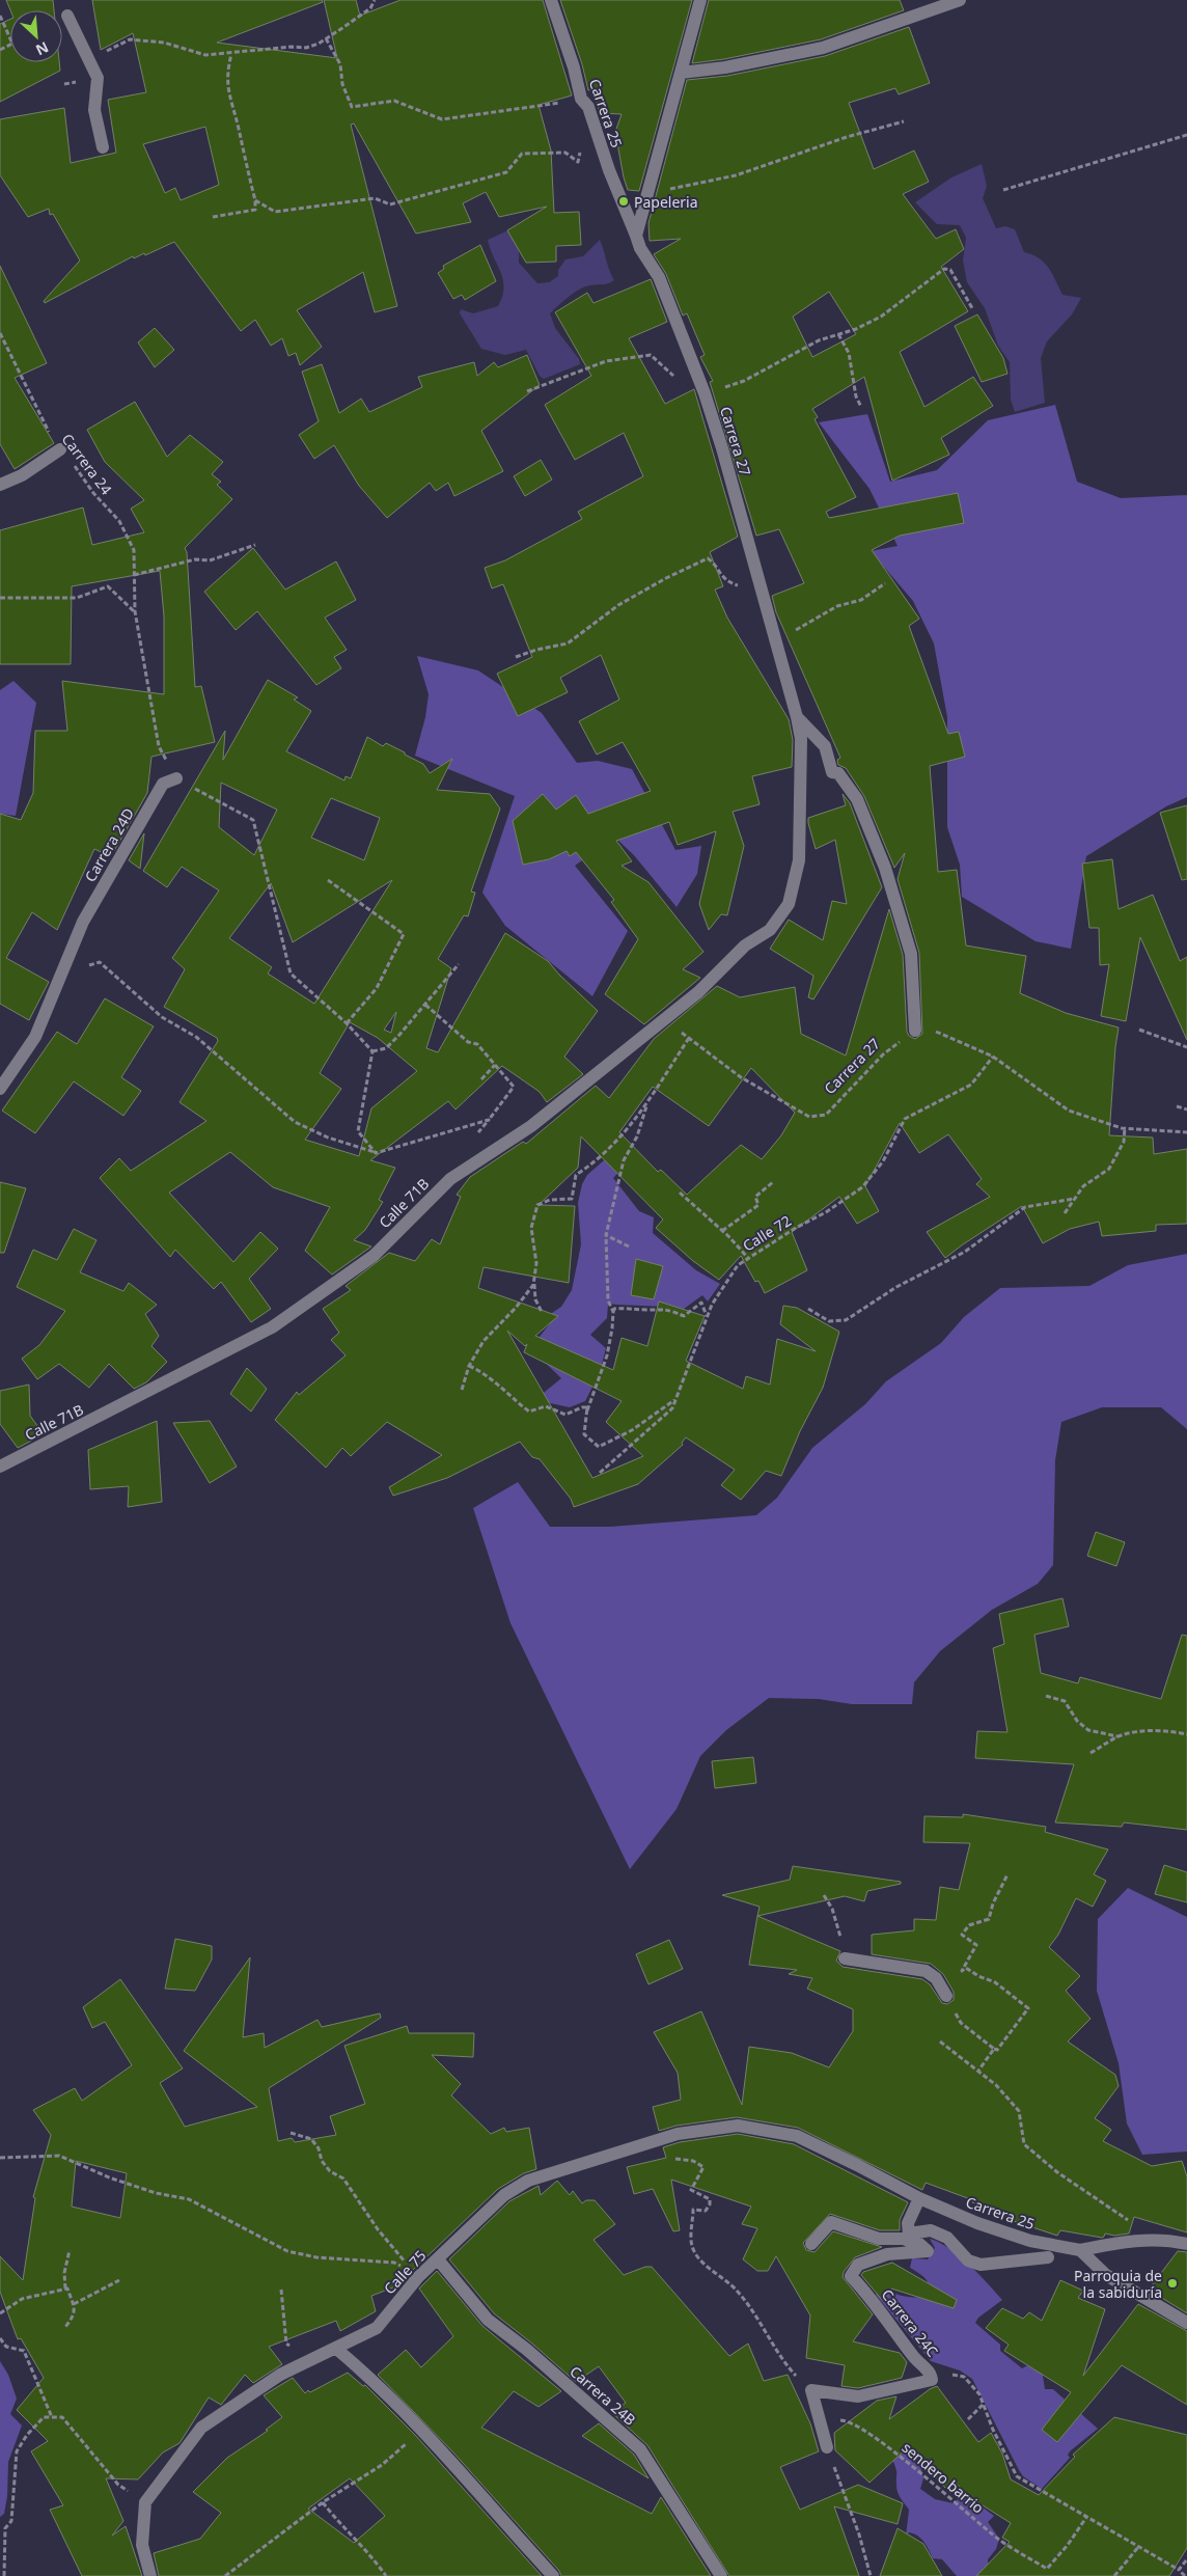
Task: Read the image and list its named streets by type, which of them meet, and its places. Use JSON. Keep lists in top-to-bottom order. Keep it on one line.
{"streets":{"street":["Carrera 25","Carrera 27","Carrera 24D","Calle 71B","Calle 75","Carrera 24C","Carrera 24B"],"path":["Carrera 24","Calle 72","sendero barrio"]},"crossings":[["Carrera 25","Carrera 27"],["Carrera 25","Calle 75"],["Carrera 27","Calle 71B"],["Calle 75","Carrera 24B"]],"places":["Papeleria","Parroquia de la sabiduría"],"north":"bottom right"}
